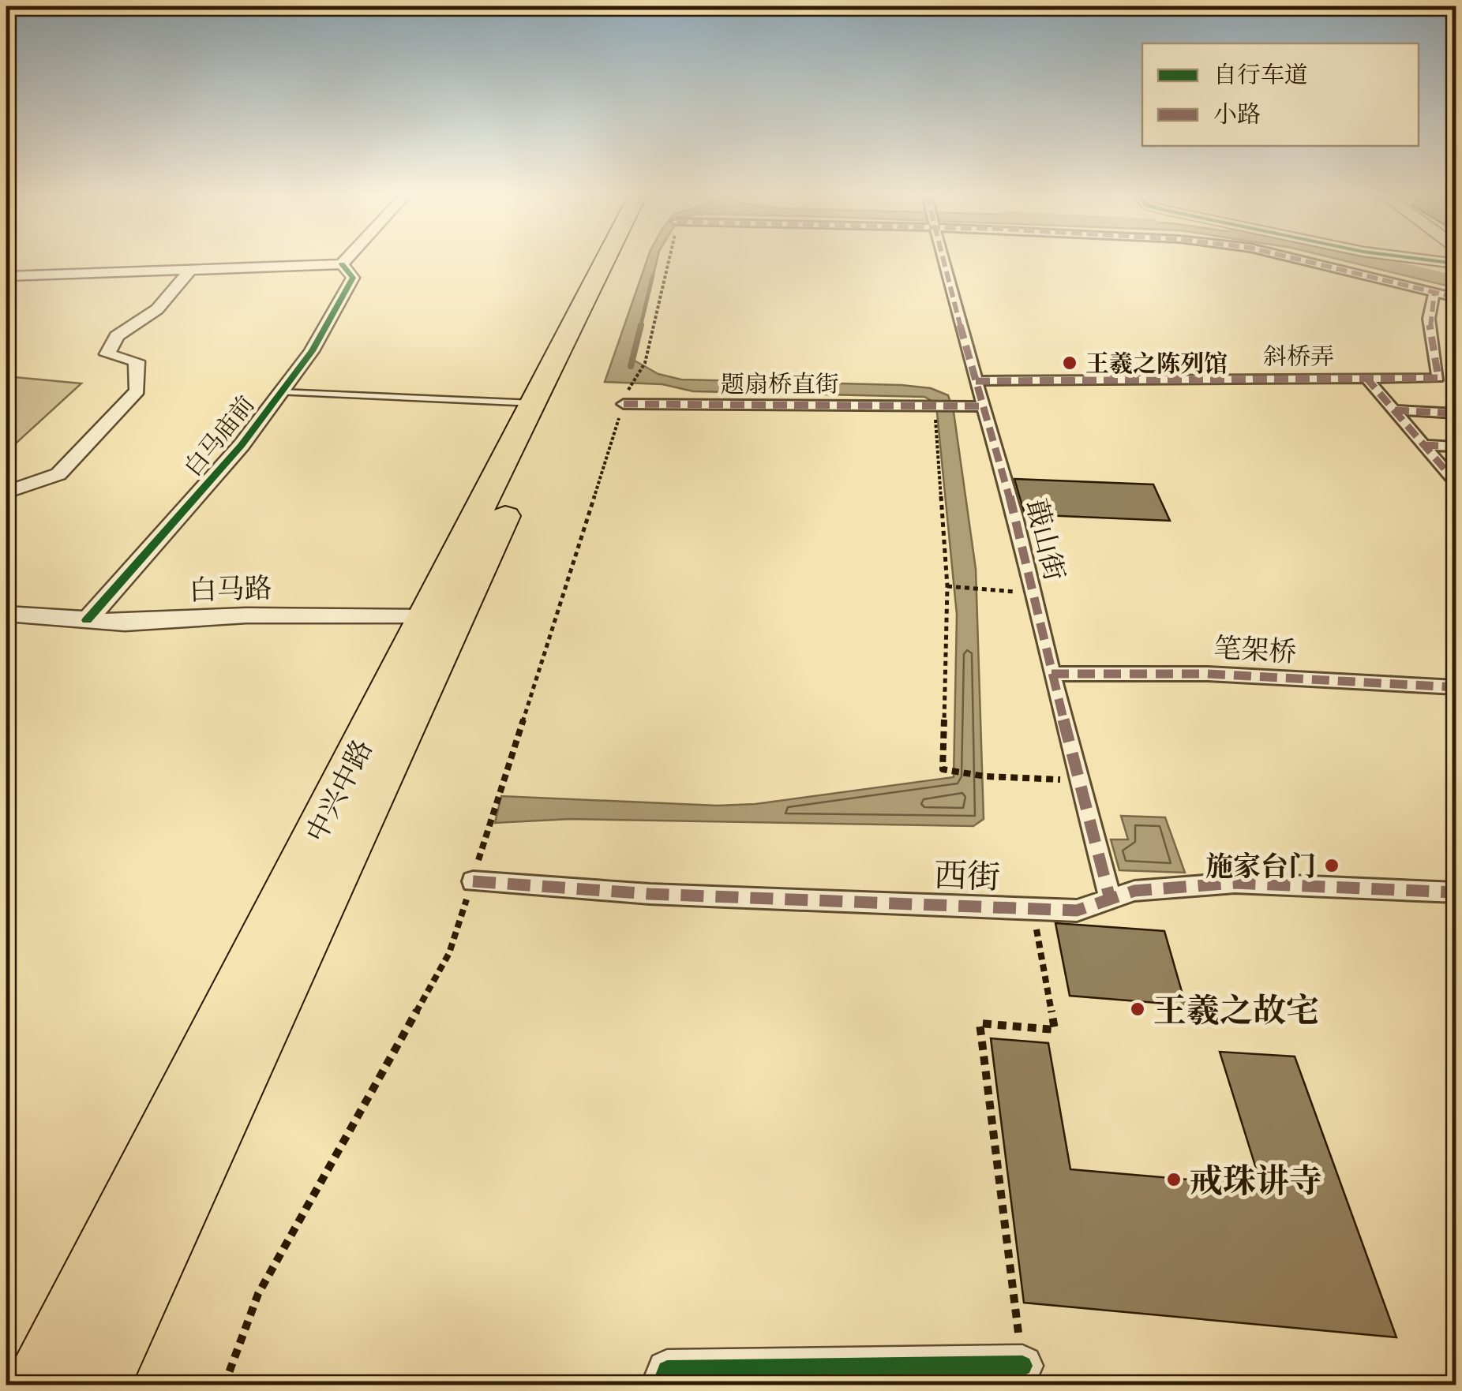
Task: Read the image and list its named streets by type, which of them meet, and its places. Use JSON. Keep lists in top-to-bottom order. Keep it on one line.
{"streets":{"main road":["中兴中路"],"street":["斜桥弄","题扇桥直街","白马庙前","蕺山街","白马路","笔架桥","西街"]},"crossings":[["斜桥弄","蕺山街"],["题扇桥直街","蕺山街"],["白马庙前","白马路"],["蕺山街","笔架桥"],["蕺山街","西街"],["白马路","中兴中路"]],"places":["王羲之陈列馆","施家台门","王羲之故宅","戒珠讲寺"],"legend":["自行车道","小路"]}
